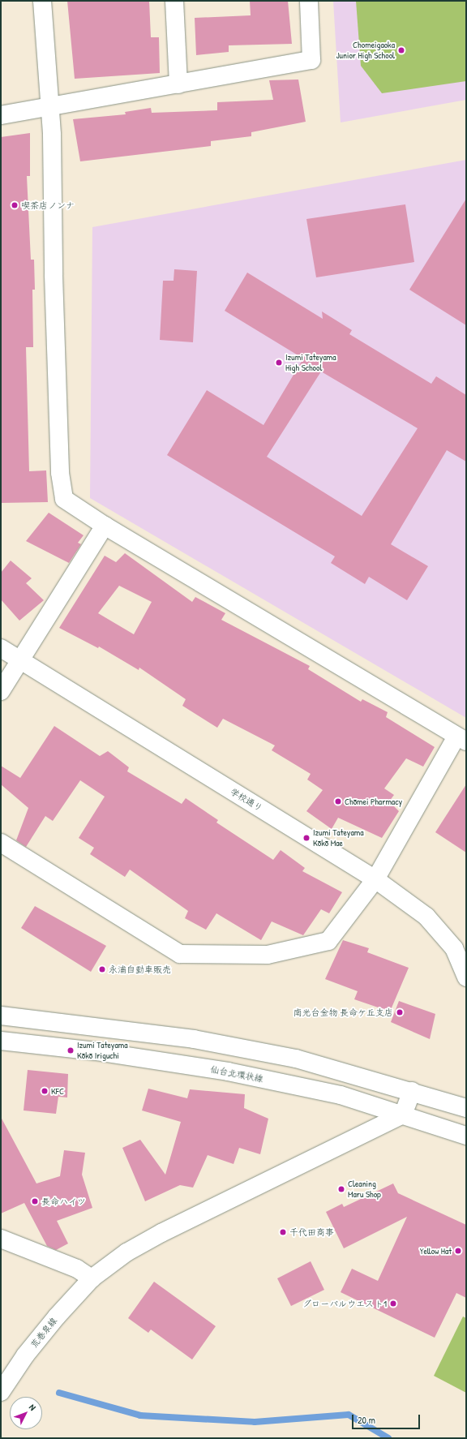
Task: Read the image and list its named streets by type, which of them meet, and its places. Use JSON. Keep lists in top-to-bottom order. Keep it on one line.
{"streets":{"street":["学校通り","仙台北環状線","荒巻泉線"]},"crossings":[["仙台北環状線","荒巻泉線"]],"places":["Chomeigaoka Junior High School","喫茶店ノンナ","Izumi Tateyama High School","Chōmei Pharmacy","Izumi Tateyama Kōkō Mae","永浦自動車販売","南光台金物 長命ケ丘支店","Izumi Tateyama Kōkō Iriguchi","KFC","Cleaning Maru Shop","長命ハイツ","千代田商事","Yellow Hat","グローバルウエスト1"],"scale_bar":"20 m","north":"top right"}
